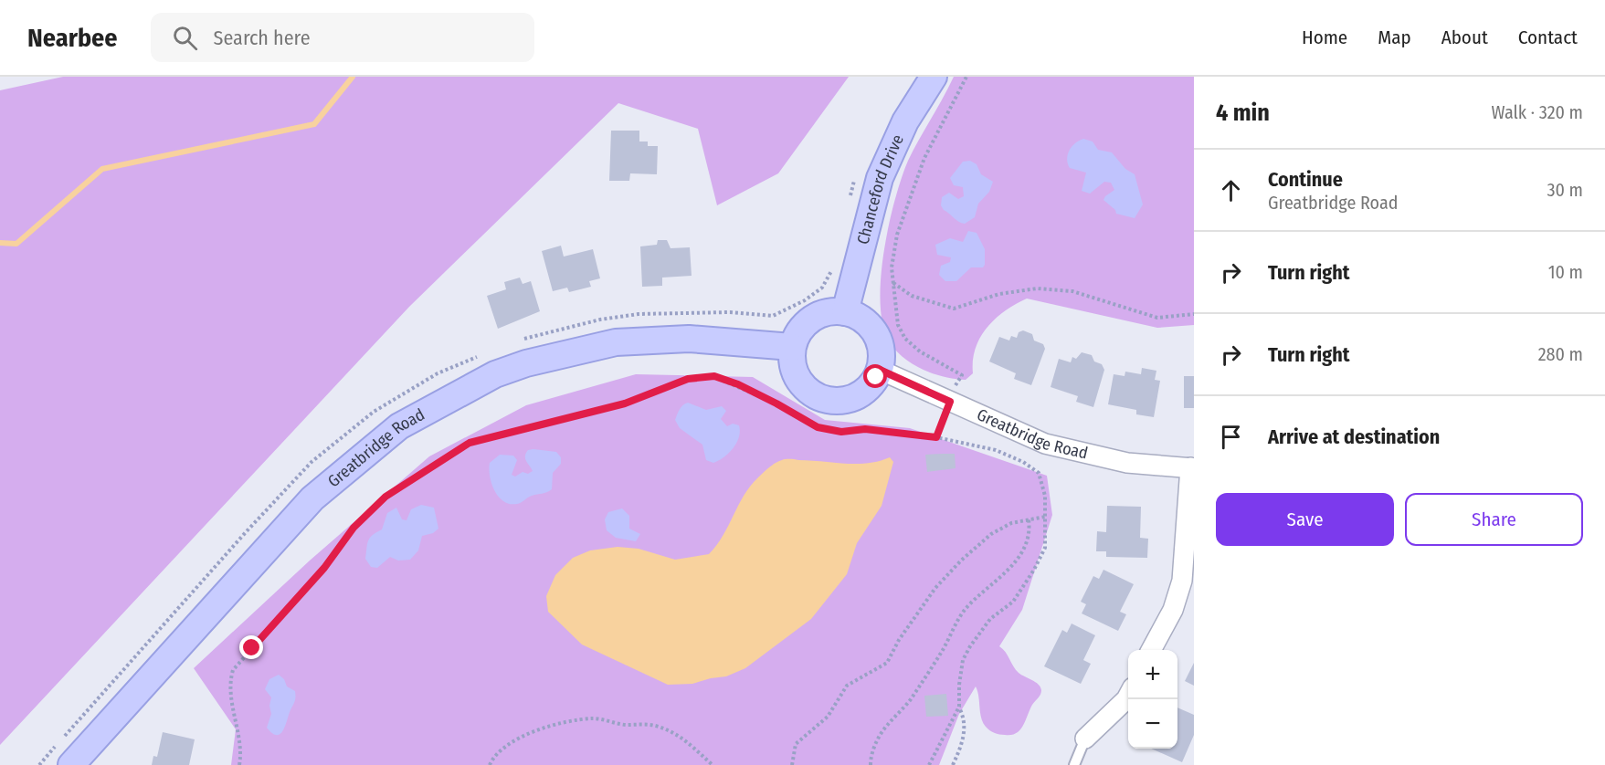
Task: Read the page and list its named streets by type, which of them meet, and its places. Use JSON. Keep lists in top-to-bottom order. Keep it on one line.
{"streets":{"street":["Chanceford Drive","Greatbridge Road"]},"crossings":[["Chanceford Drive","Greatbridge Road"]],"page":{"header":"Nearbee","search":"Search here","nav":["Home","Map","About","Contact"],"heading":["4 min","Walk · 320 m"],"list":[["Continue","Greatbridge Road","30 m"],["Turn right","10 m"],["Turn right","280 m"],"Arrive at destination"],"buttons":["Save","Share"],"map_buttons":["+","−"]}}
